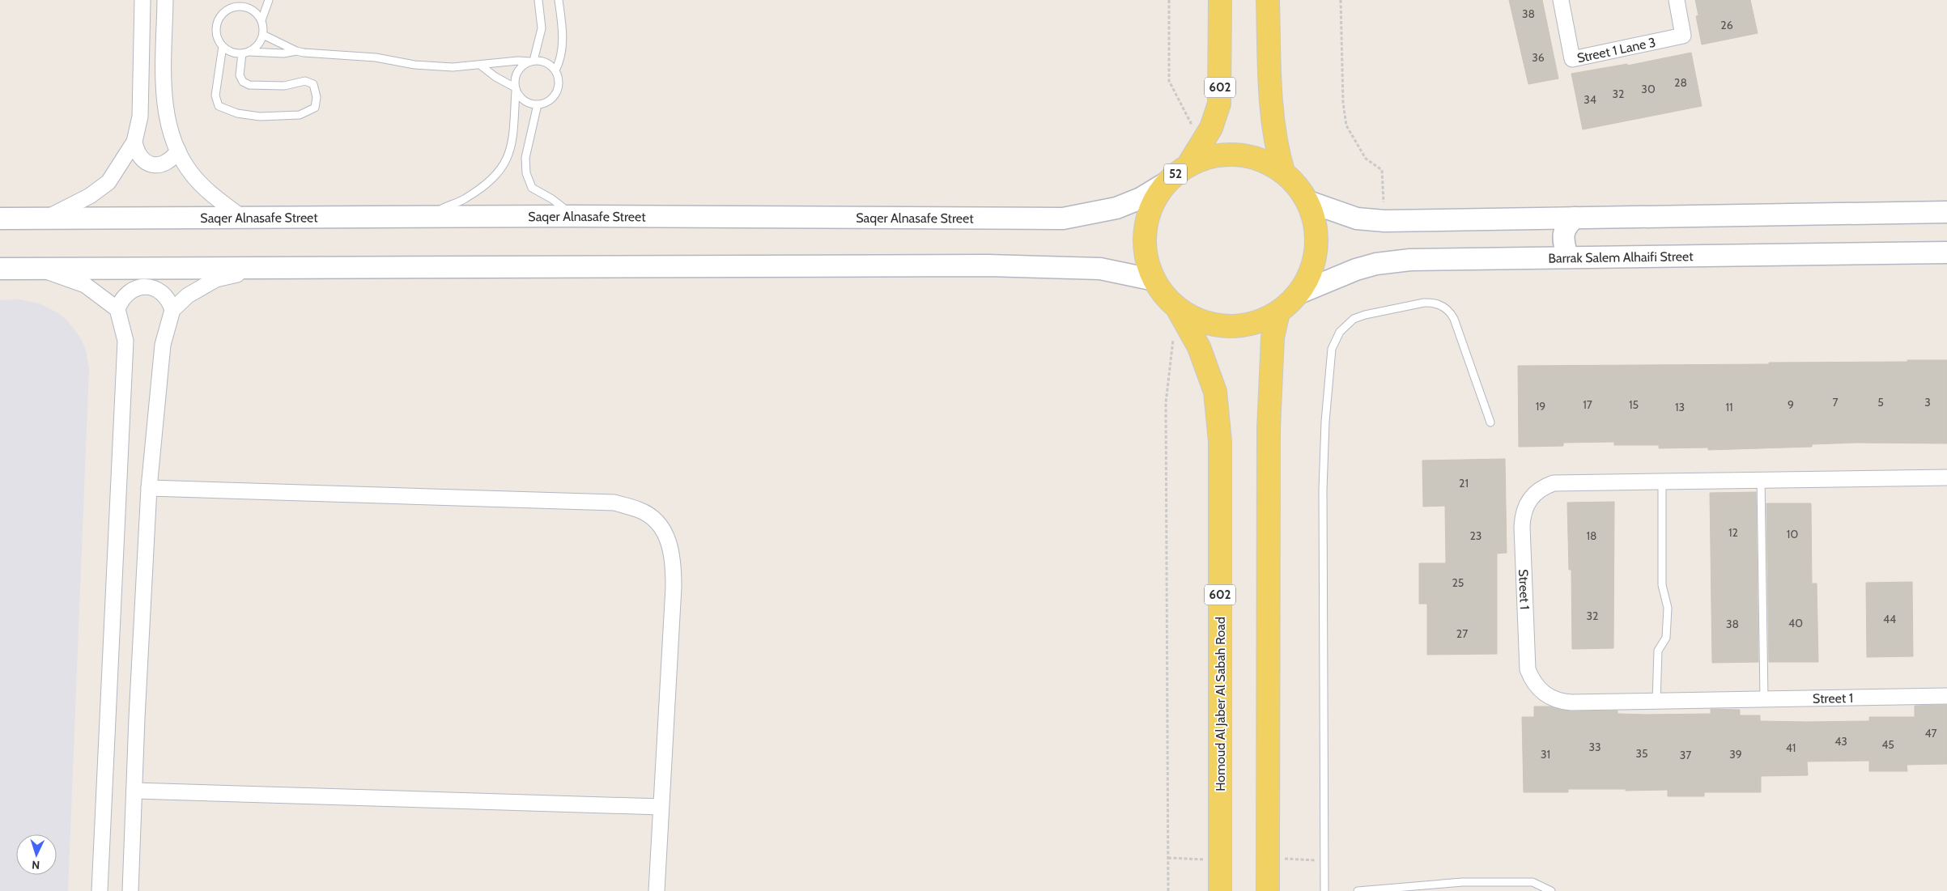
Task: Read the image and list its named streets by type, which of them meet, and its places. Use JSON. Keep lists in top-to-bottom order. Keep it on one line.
{"streets":{"main road":["602","52","Saqer Alnasafe Street","Barrak Salem Alhaifi Street","Homoud Al Jaber Al Sabah Road"],"street":["Street 1 Lane 3","Street 1"]},"crossings":[["602","52"],["52","Saqer Alnasafe Street"],["52","Barrak Salem Alhaifi Street"],["52","Homoud Al Jaber Al Sabah Road"]],"house_numbers":["38","26","36","28","30","32","34","7","5","3","17","15","9","19","13","11","21","12","10","23","18","25","32","44","40","38","27","47","43","45","33","41","35","31","39","37"],"north":"bottom"}
